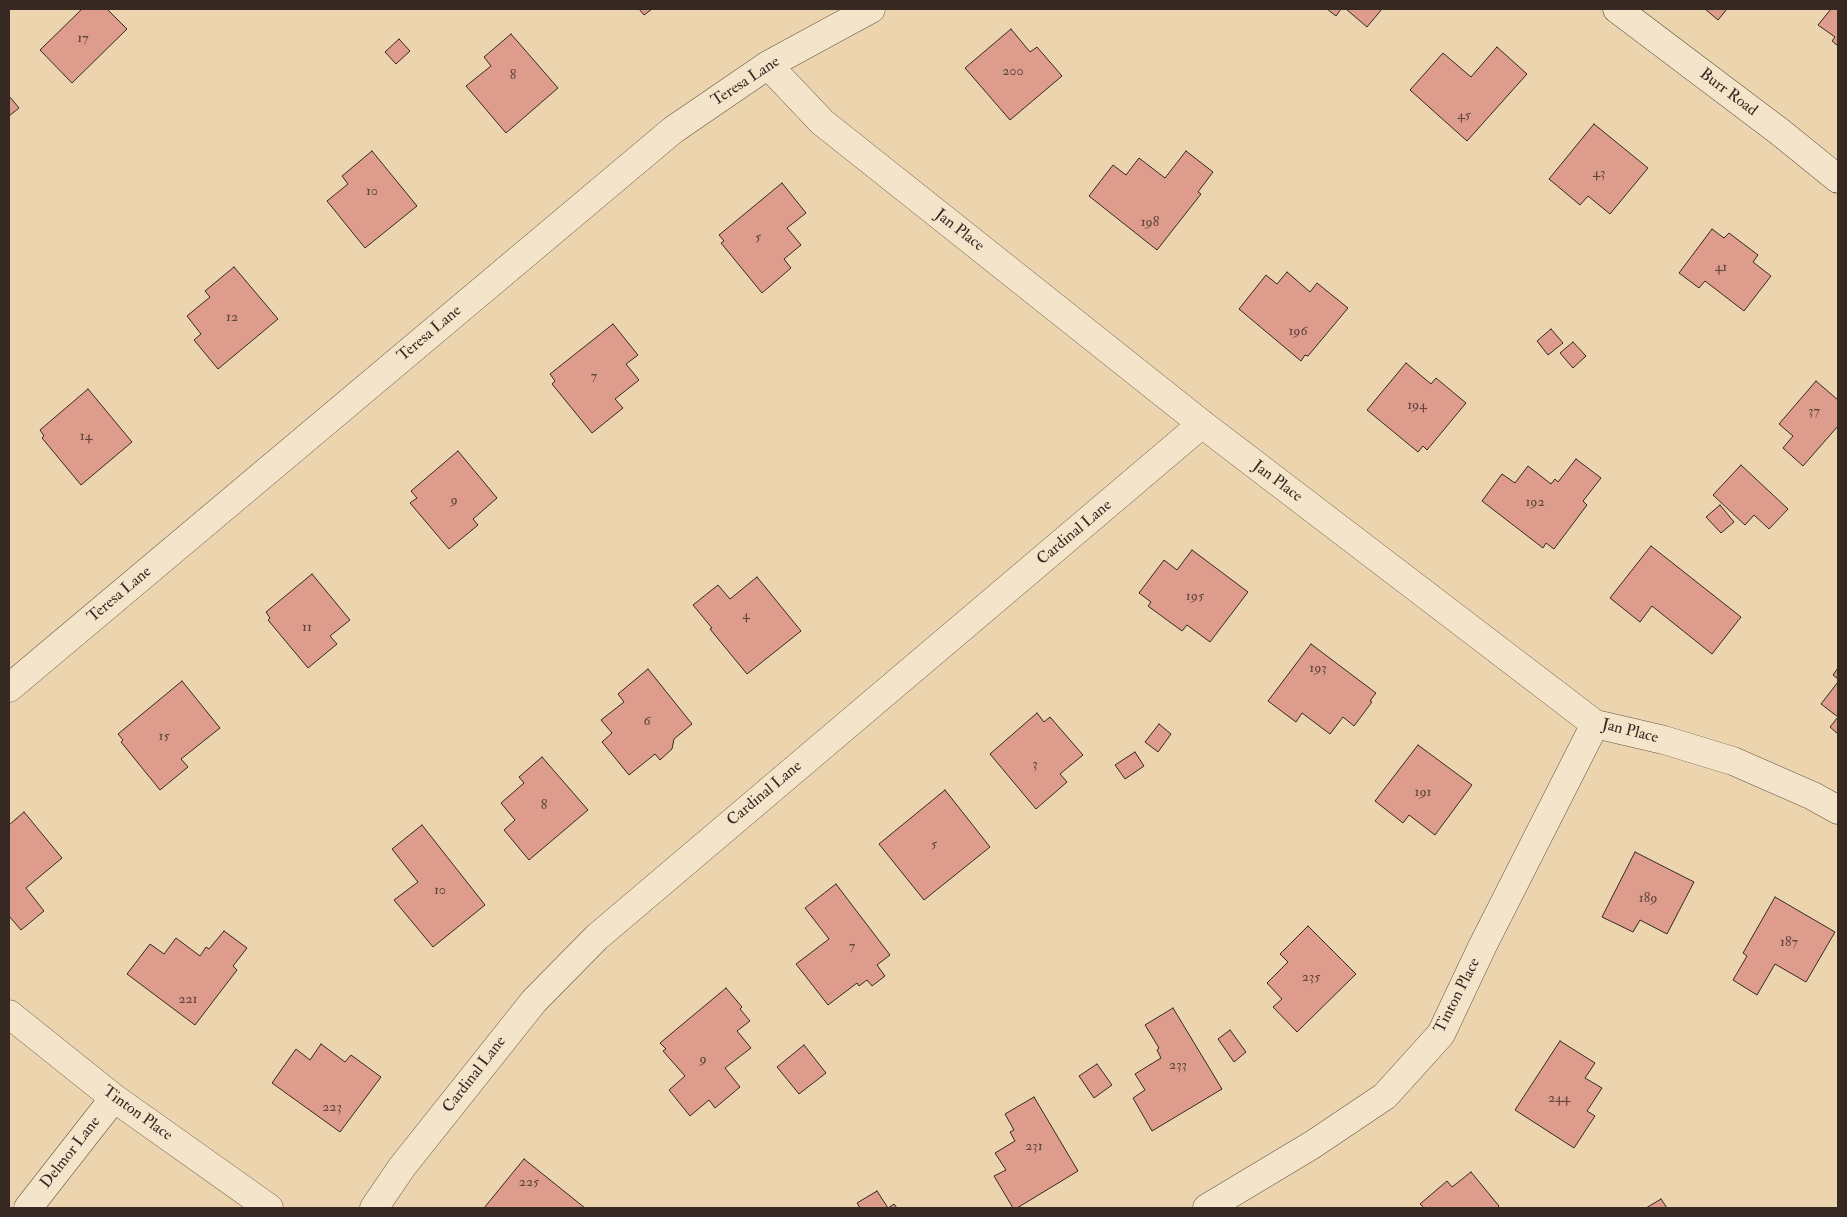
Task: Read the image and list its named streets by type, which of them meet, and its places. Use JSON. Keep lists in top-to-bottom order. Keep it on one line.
{"streets":{"street":["Teresa Lane","Burr Road","Jan Place","Cardinal Lane","Tinton Place","Delmor Lane"]},"crossings":[["Teresa Lane","Jan Place"],["Jan Place","Cardinal Lane"],["Jan Place","Tinton Place"],["Tinton Place","Delmor Lane"]],"house_numbers":["17","200","8","45","43","10","198","5","41","12","196","7","194","37","14","9","192","195","4","11","193","6","15","3","191","8","5","10","189","187","7","235","221","9","233","244","223","231","225"]}
